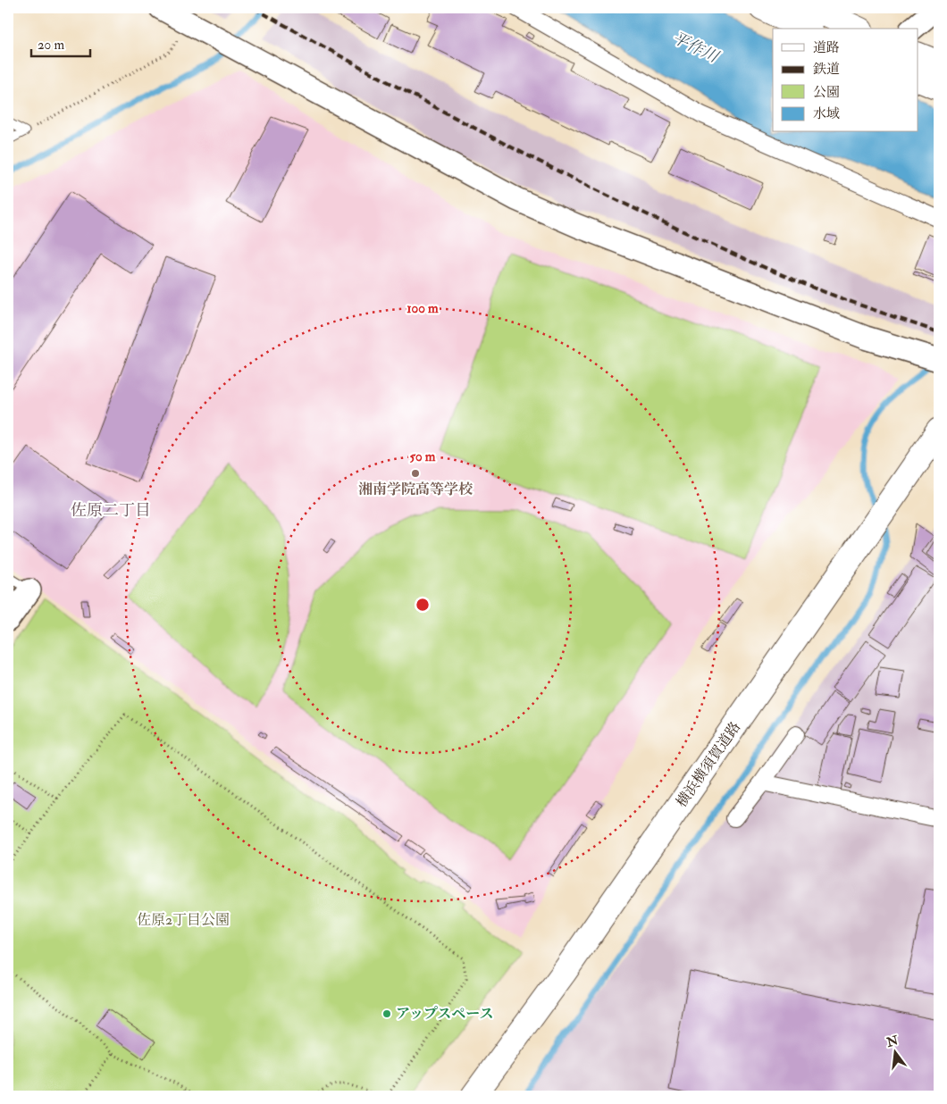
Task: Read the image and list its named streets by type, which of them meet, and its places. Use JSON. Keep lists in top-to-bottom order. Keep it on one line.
{"streets":{"highway":["横浜横須賀道路"]},"districts":["佐原二丁目"],"water":["平作川"],"parks":["佐原2丁目公園"],"places":["湘南学院高等学校","アップスペース"],"legend":["道路","鉄道","公園","水域"],"scale_bar":"20 m","north":"top","rings":["100 m","50 m"]}
